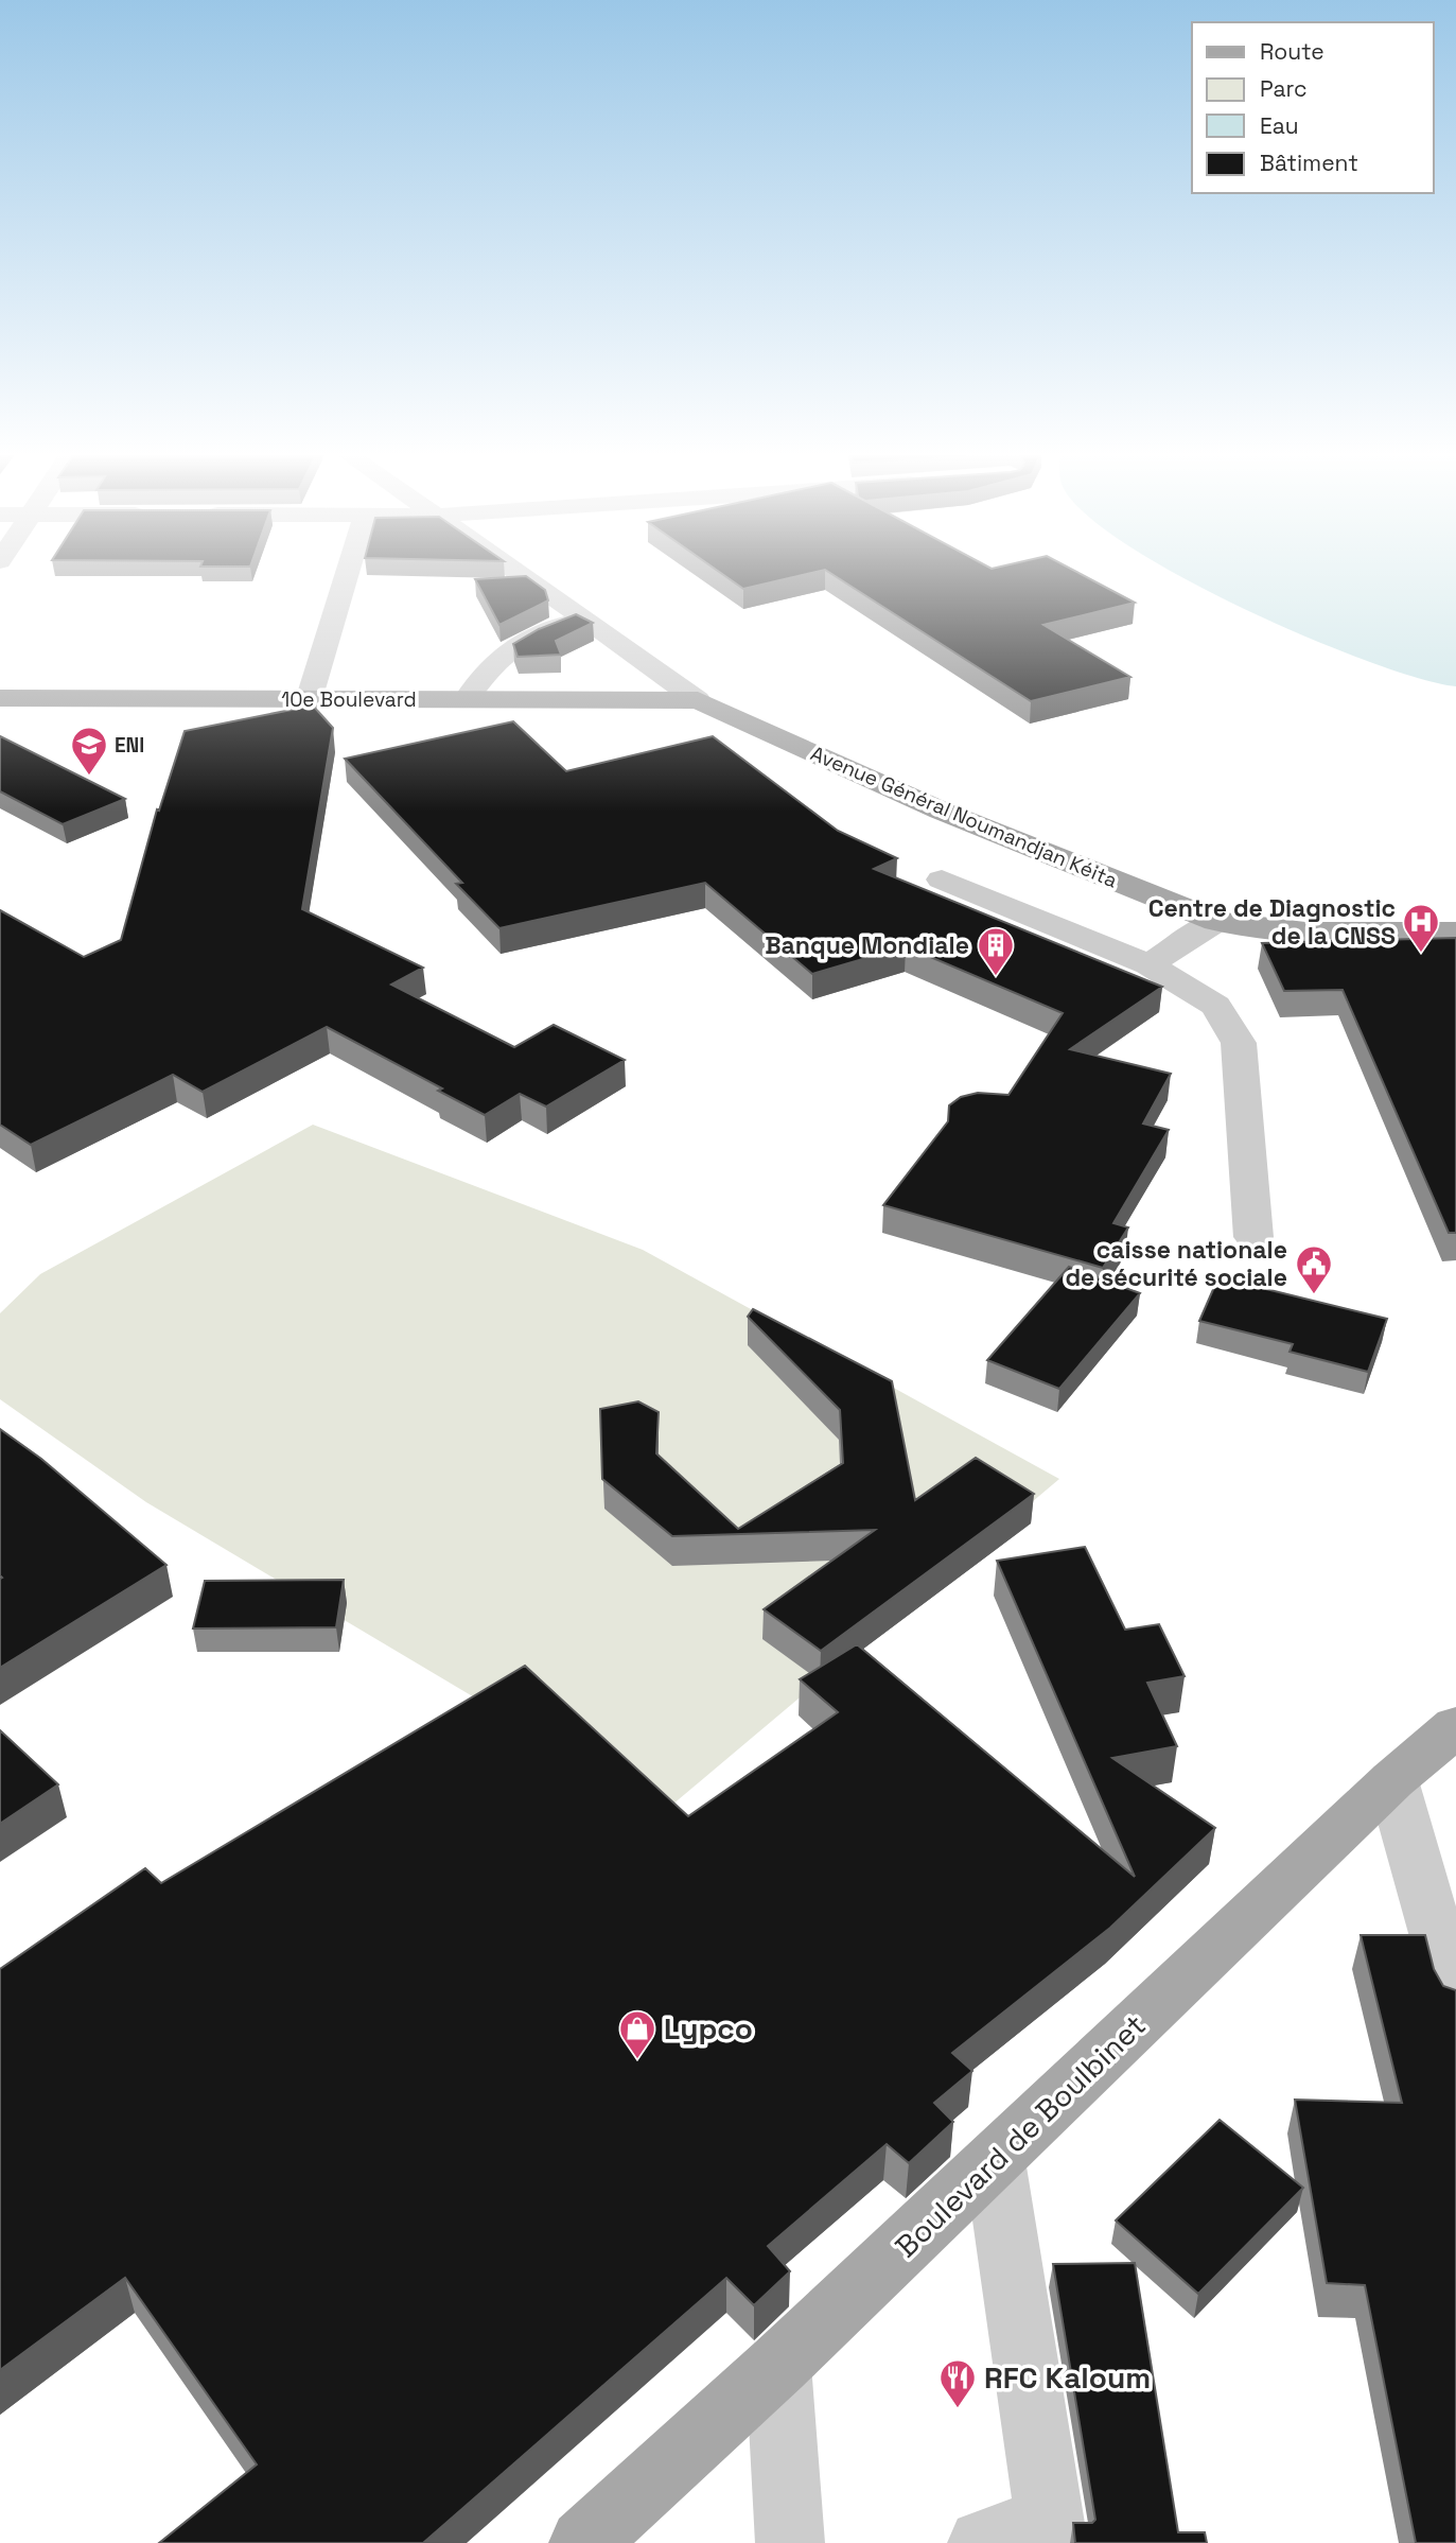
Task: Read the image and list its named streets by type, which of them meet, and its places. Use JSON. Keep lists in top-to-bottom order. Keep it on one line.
{"streets":{"main road":["10e Boulevard","Avenue Général Noumandjan Kéita","Boulevard de Boulbinet"]},"crossings":[["10e Boulevard","Avenue Général Noumandjan Kéita"]],"places":{"school or university":["ENI"],"hospital":["Centre de Diagnostic de la CNSS"],"building":["Banque Mondiale"],"public building":["caisse nationale de sécurité sociale"],"shop":["Lypco"],"restaurant":["RFC Kaloum"]},"legend":["Route","Parc","Eau","Bâtiment"]}
